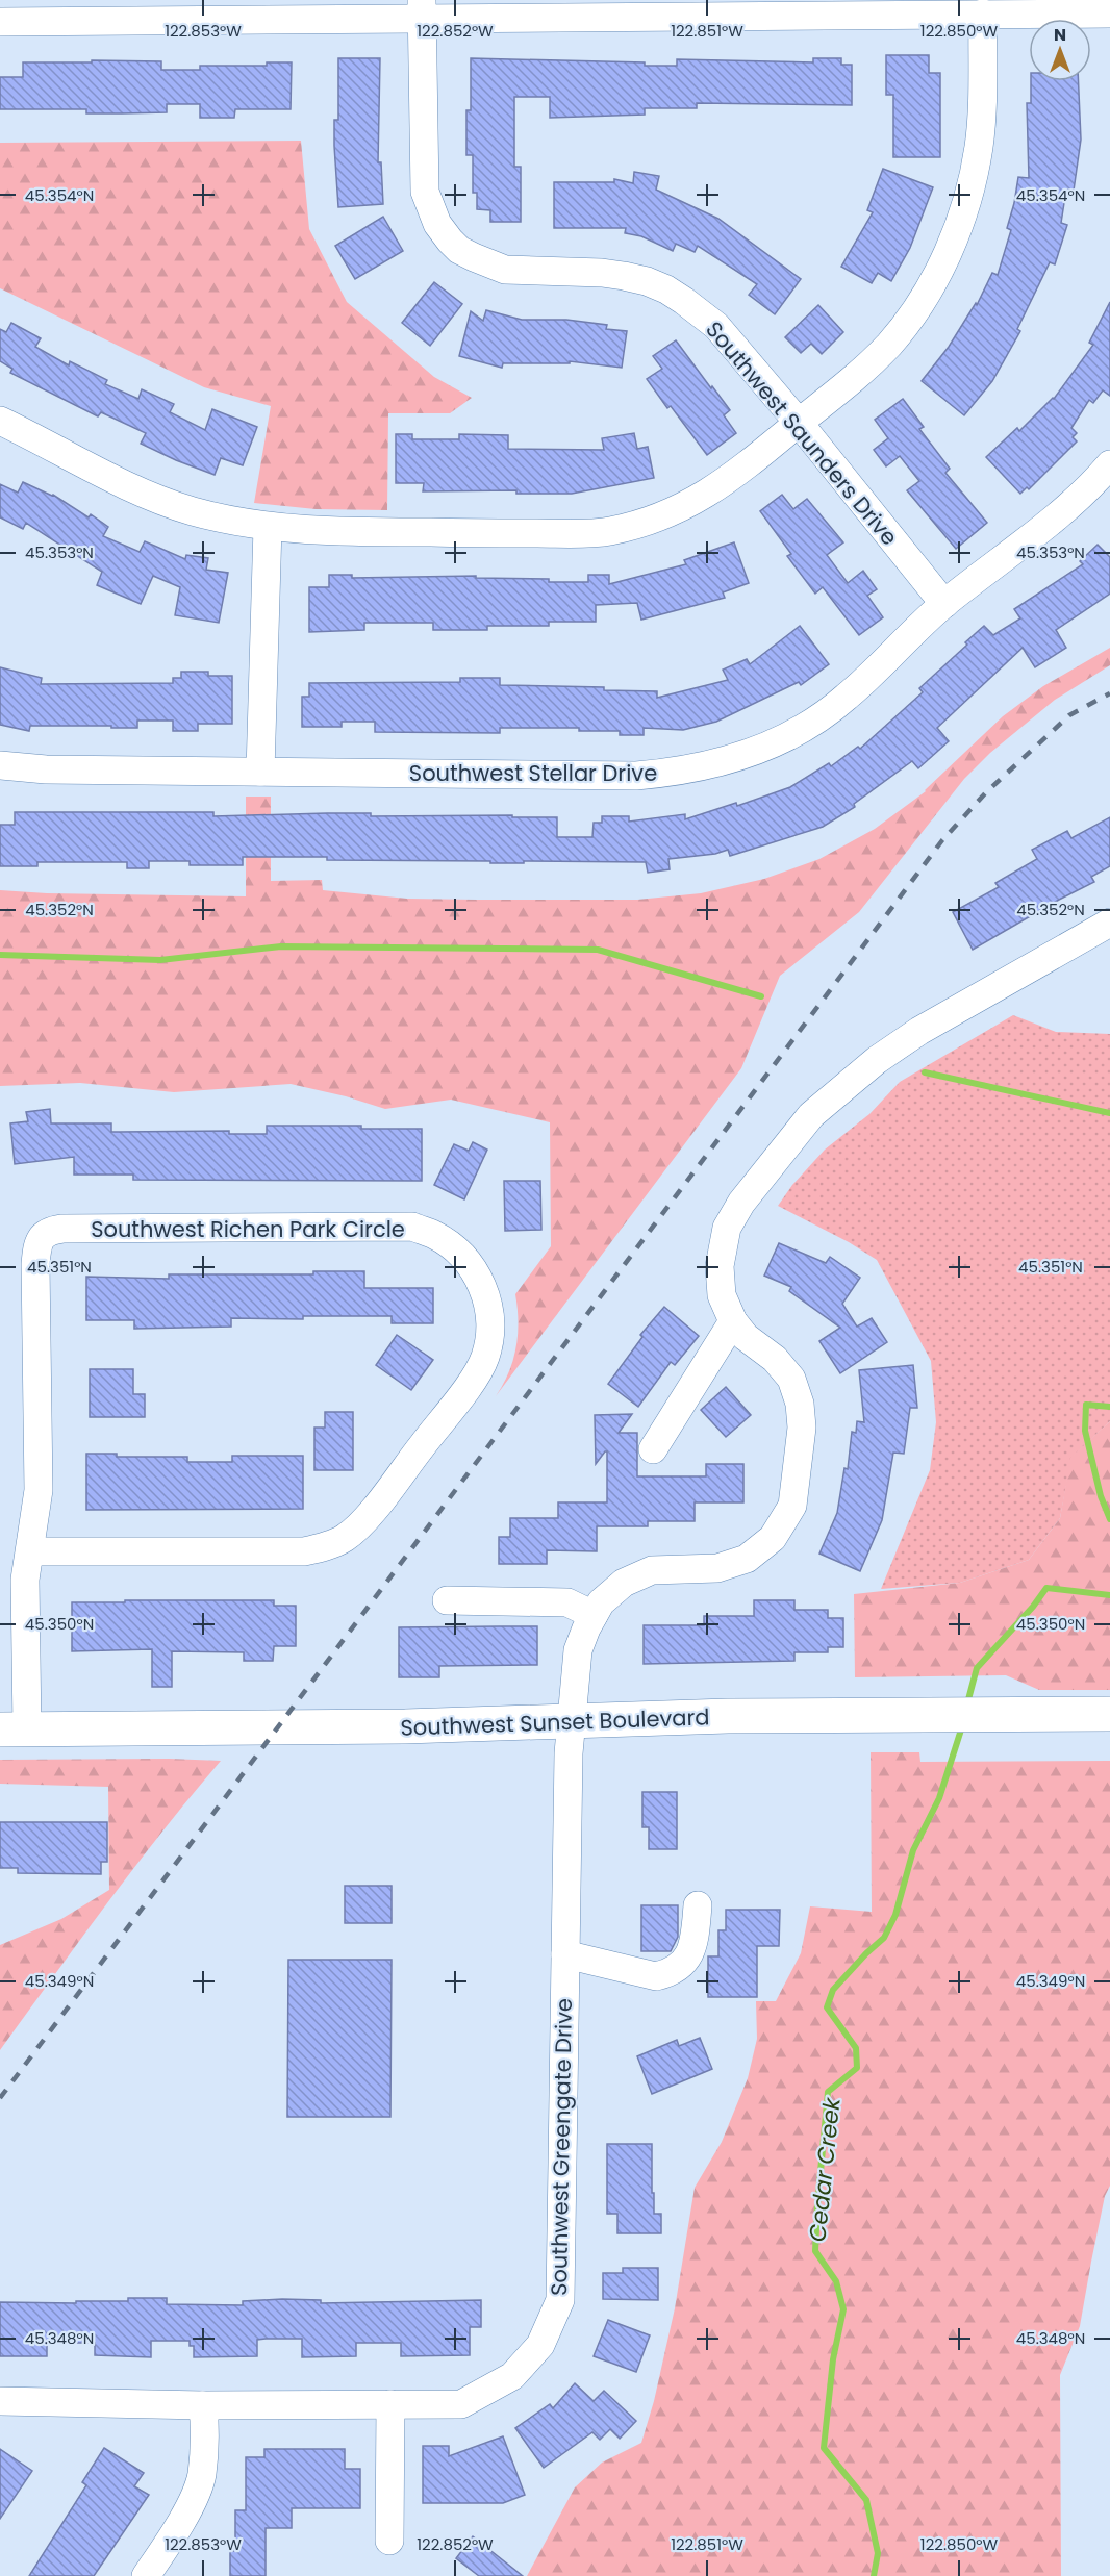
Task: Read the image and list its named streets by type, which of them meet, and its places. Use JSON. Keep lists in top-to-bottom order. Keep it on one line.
{"streets":{"main road":["Southwest Sunset Boulevard"],"street":["Southwest Saunders Drive","Southwest Stellar Drive","Southwest Richen Park Circle","Southwest Greengate Drive"]},"crossings":[["Southwest Saunders Drive","Southwest Stellar Drive"],["Southwest Sunset Boulevard","Southwest Greengate Drive"]],"water":["Cedar Creek"],"north":"top","coordinates":["122.853°W","122.852°W","122.851°W","122.850°W","45.354°N","45.353°N","45.352°N","45.351°N","45.350°N","45.349°N","45.348°N"]}
